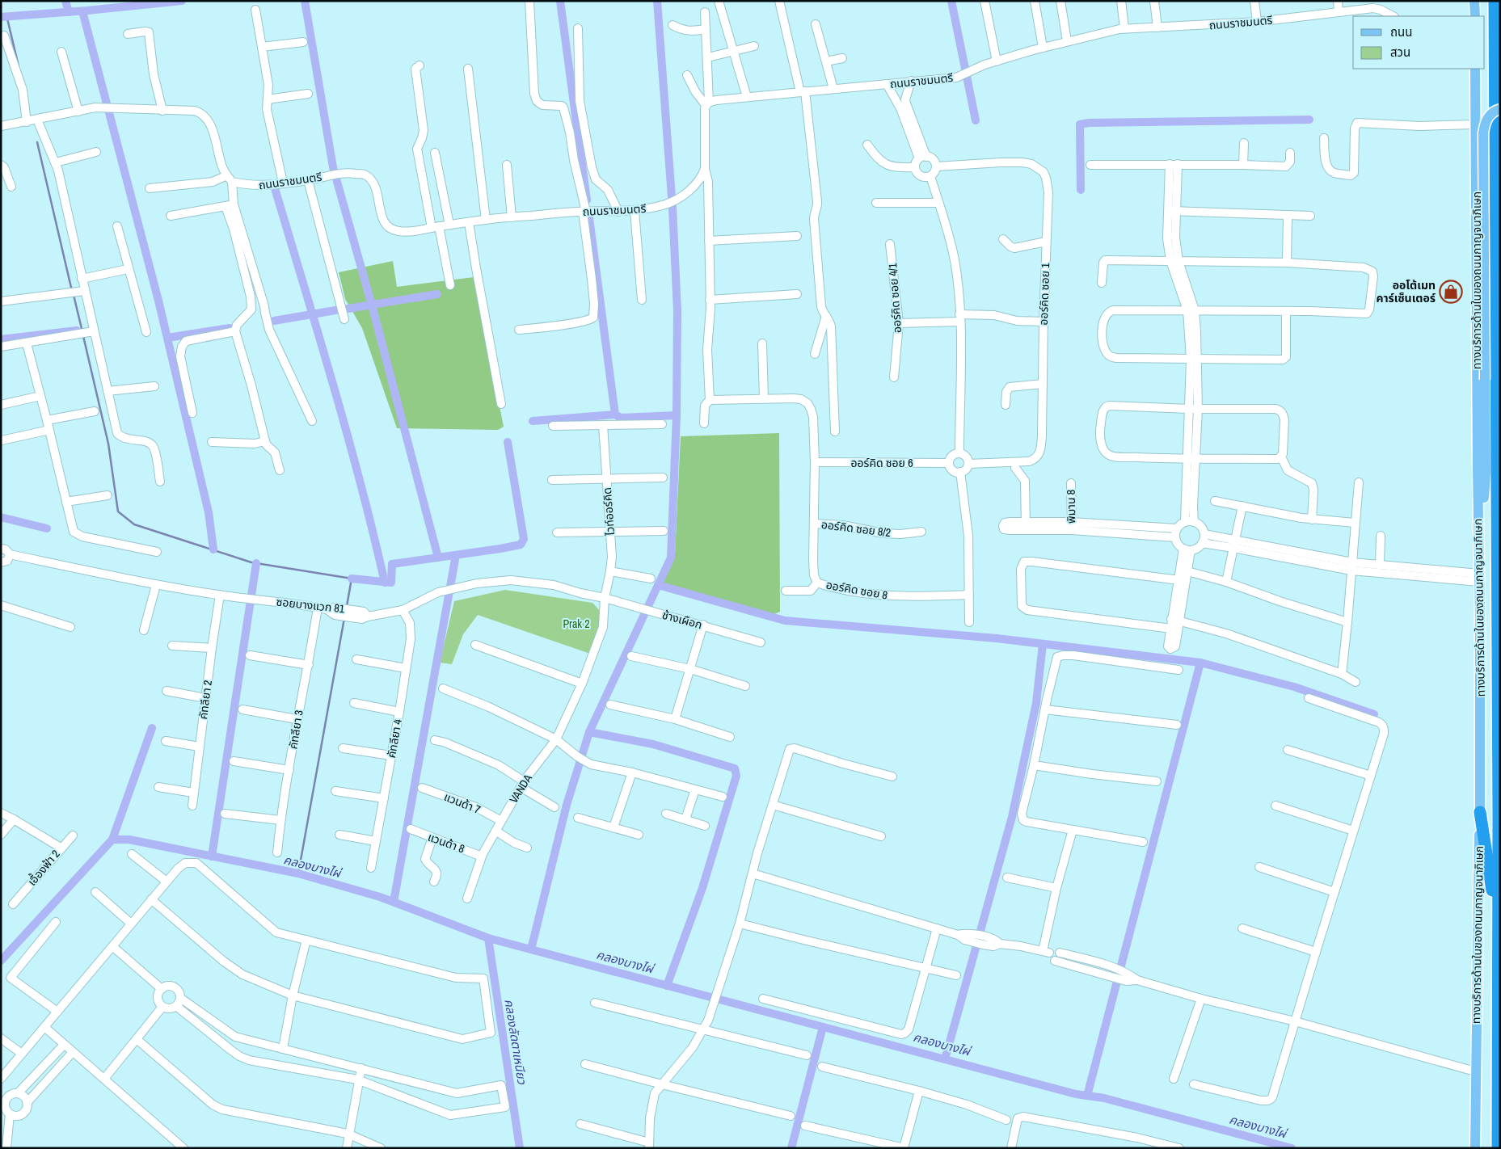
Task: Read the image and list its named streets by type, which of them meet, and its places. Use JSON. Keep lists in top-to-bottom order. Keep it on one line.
{"streets":{"main road":["ทางบริการด้านในของถนนกาญจนาภิเษก"],"street":["ถนนราชมนตรี","ออร์คิด ซอย 1","ออร์คิด ซอย 4/1","ออร์คิด ซอย 6","พิมาน 8","ไวท์ออร์คิด","ออร์คิด ซอย 8/2","ออร์คิด ซอย 8","ซอยบางแวก 81","ช้างเผือก","คัทลียา 2","คัทลียา 3","คัทลียา 4","VANDA","แวนด้า 7","แวนด้า 8","เอื้องฟ้า 2"]},"crossings":[["ออร์คิด ซอย 1","ออร์คิด ซอย 6"],["ออร์คิด ซอย 6","ออร์คิด ซอย 8"],["ไวท์ออร์คิด","ซอยบางแวก 81"],["ไวท์ออร์คิด","ช้างเผือก"],["ไวท์ออร์คิด","VANDA"],["ออร์คิด ซอย 8/2","ออร์คิด ซอย 8"],["ซอยบางแวก 81","ช้างเผือก"],["ซอยบางแวก 81","คัทลียา 2"],["ซอยบางแวก 81","คัทลียา 3"],["ซอยบางแวก 81","คัทลียา 4"],["ซอยบางแวก 81","VANDA"],["ช้างเผือก","VANDA"],["VANDA","แวนด้า 7"],["VANDA","แวนด้า 8"]],"water":["คลองบางไผ่","คลองลัดตาเหนียว"],"parks":["Prak 2"],"places":{"shop":["ออโต้เมท คาร์เซ็นเตอร์"]},"legend":["ถนน","สวน"]}
